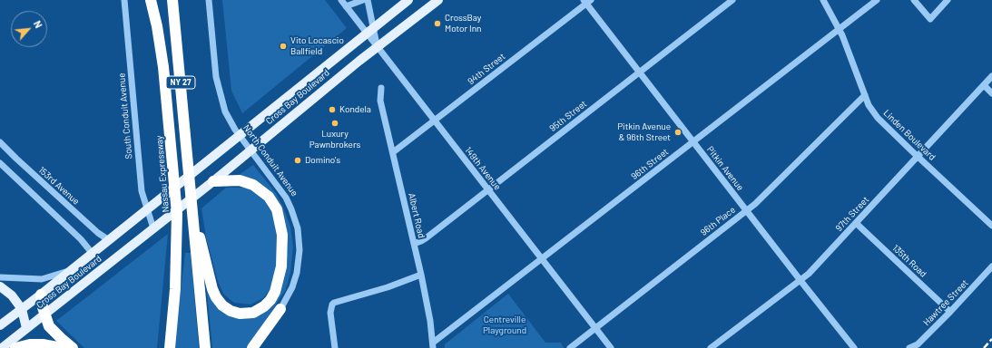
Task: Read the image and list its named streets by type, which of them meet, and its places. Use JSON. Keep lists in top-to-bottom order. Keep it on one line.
{"streets":{"highway":["NY 27","Nassau Expressway"],"main road":["Cross Bay Boulevard"],"street":["94th Street","South Conduit Avenue","95th Street","Linden Boulevard","North Conduit Avenue","96th Street","149th Avenue","Pitkin Avenue","153rd Avenue","97th Street","Albert Road","96th Place","135th Road","Hawtree Street"]},"crossings":[["94th Street","149th Avenue"],["94th Street","Pitkin Avenue"],["94th Street","Albert Road"],["Cross Bay Boulevard","South Conduit Avenue"],["Cross Bay Boulevard","North Conduit Avenue"],["Cross Bay Boulevard","149th Avenue"],["Cross Bay Boulevard","153rd Avenue"],["95th Street","149th Avenue"],["95th Street","Pitkin Avenue"],["95th Street","Albert Road"],["Linden Boulevard","96th Street"],["Linden Boulevard","97th Street"],["Linden Boulevard","96th Place"],["96th Street","149th Avenue"],["96th Street","Pitkin Avenue"],["96th Street","Albert Road"],["149th Avenue","96th Place"],["Pitkin Avenue","97th Street"],["Pitkin Avenue","96th Place"],["97th Street","135th Road"],["135th Road","Hawtree Street"]],"parks":["Centreville Playground"],"places":["CrossBay Motor Inn","Vito Locascio Ballfield","Kondela","Luxury Pawnbrokers","Pitkin Avenue & 96th Street","Domino's"],"north":"top right"}
